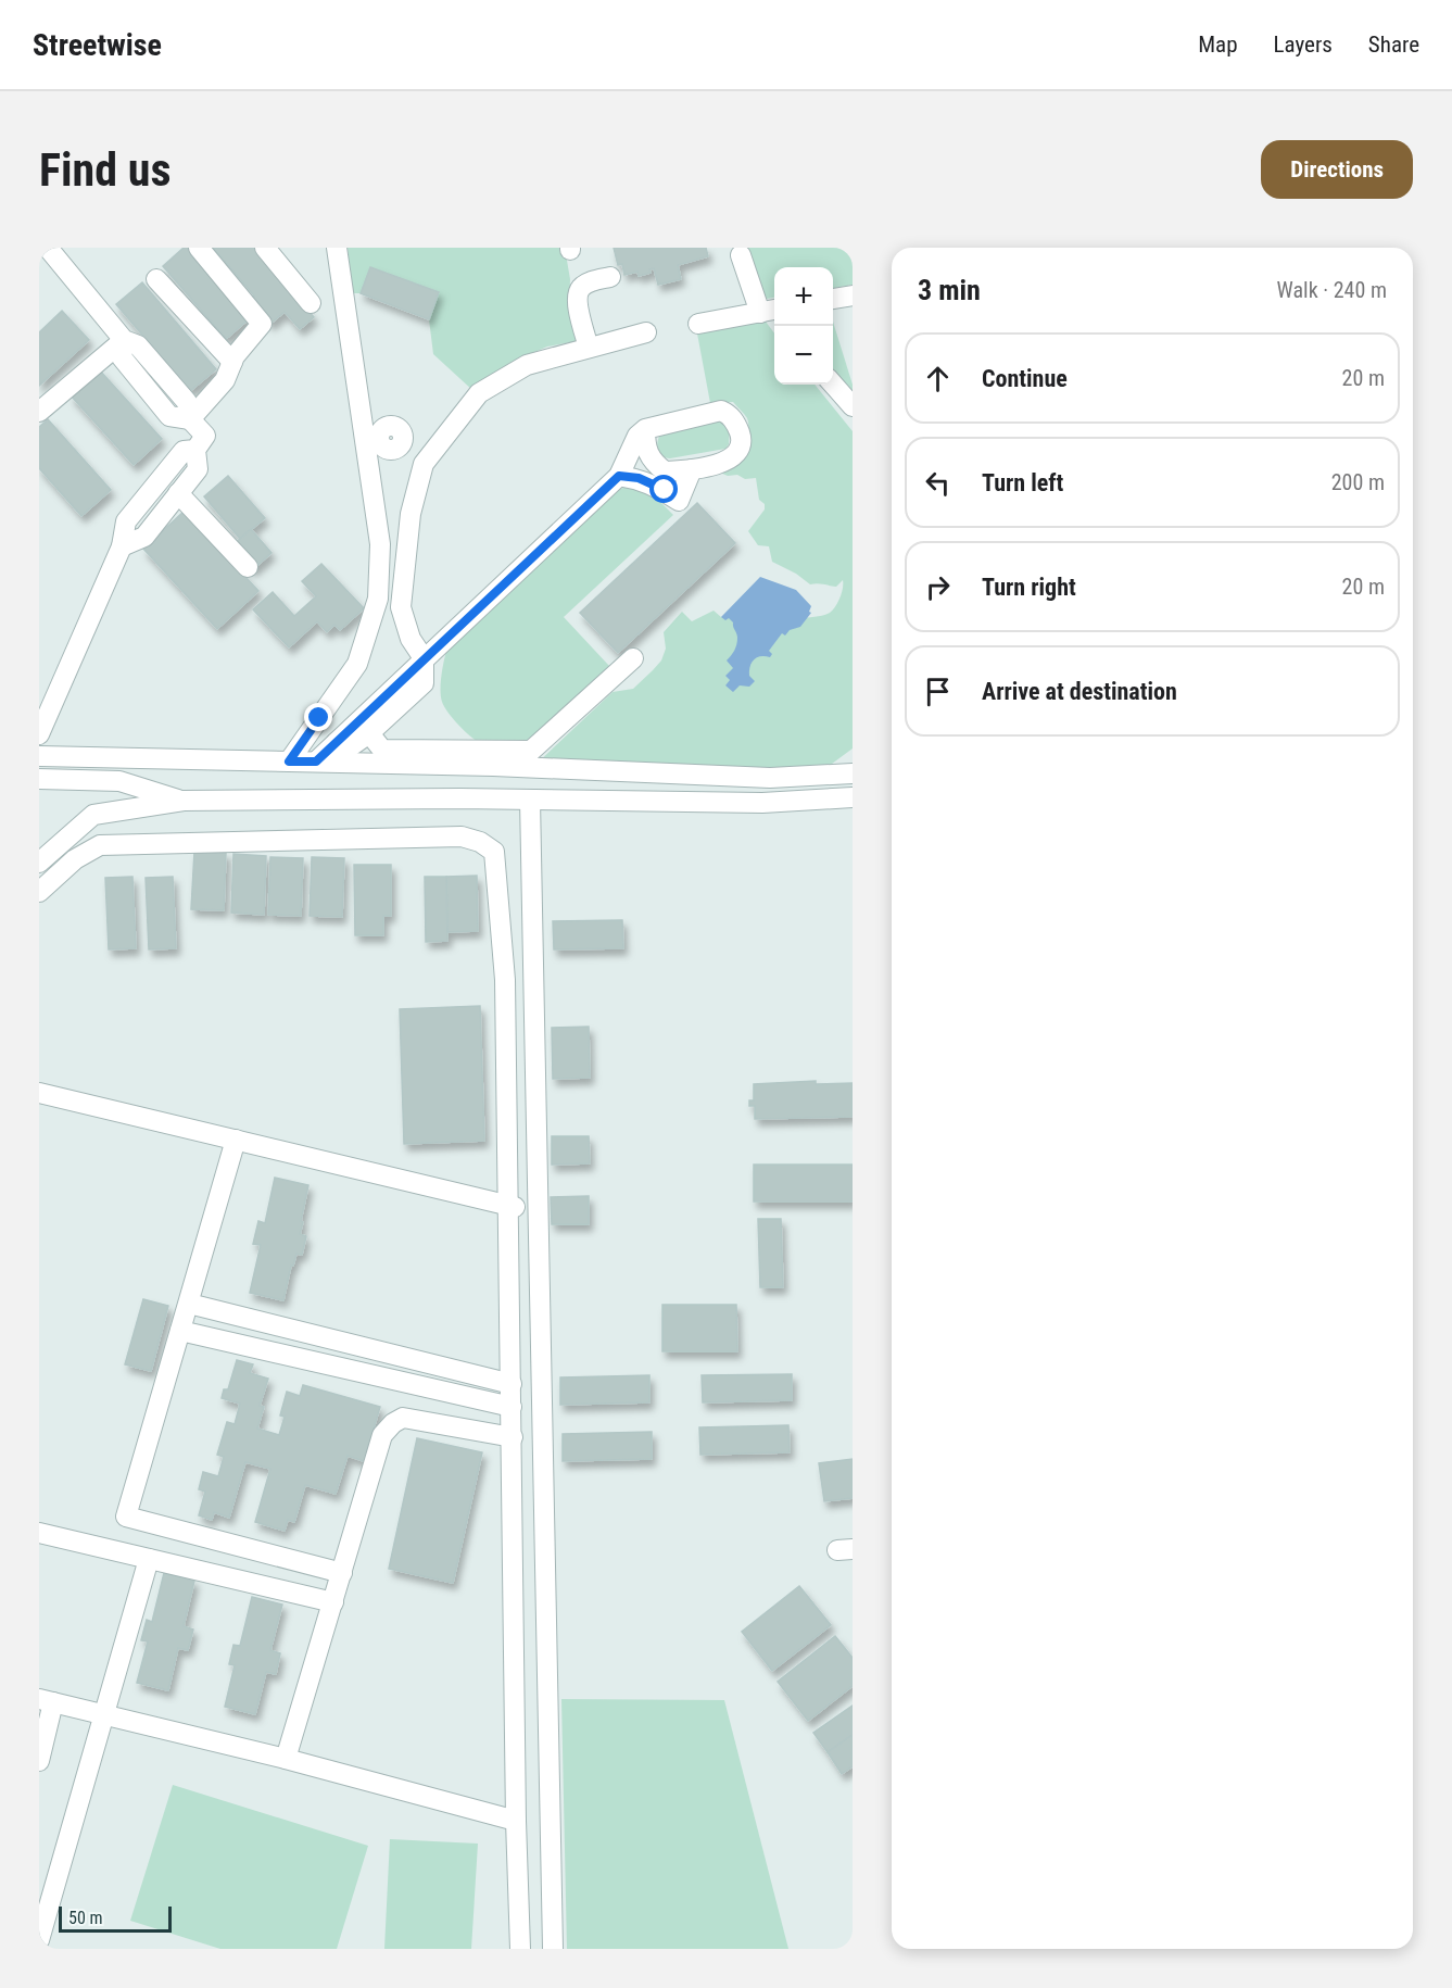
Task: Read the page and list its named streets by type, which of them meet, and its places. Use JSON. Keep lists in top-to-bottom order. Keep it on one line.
{"scale_bar":"50 m","page":{"header":"Streetwise","nav":["Map","Layers","Share"],"buttons":"Directions","title":"Find us","heading":["3 min","Walk · 240 m"],"map_buttons":["+","−"],"list":[["Continue","20 m"],["Turn left","200 m"],["Turn right","20 m"],"Arrive at destination"],"scale":"50 m"}}
